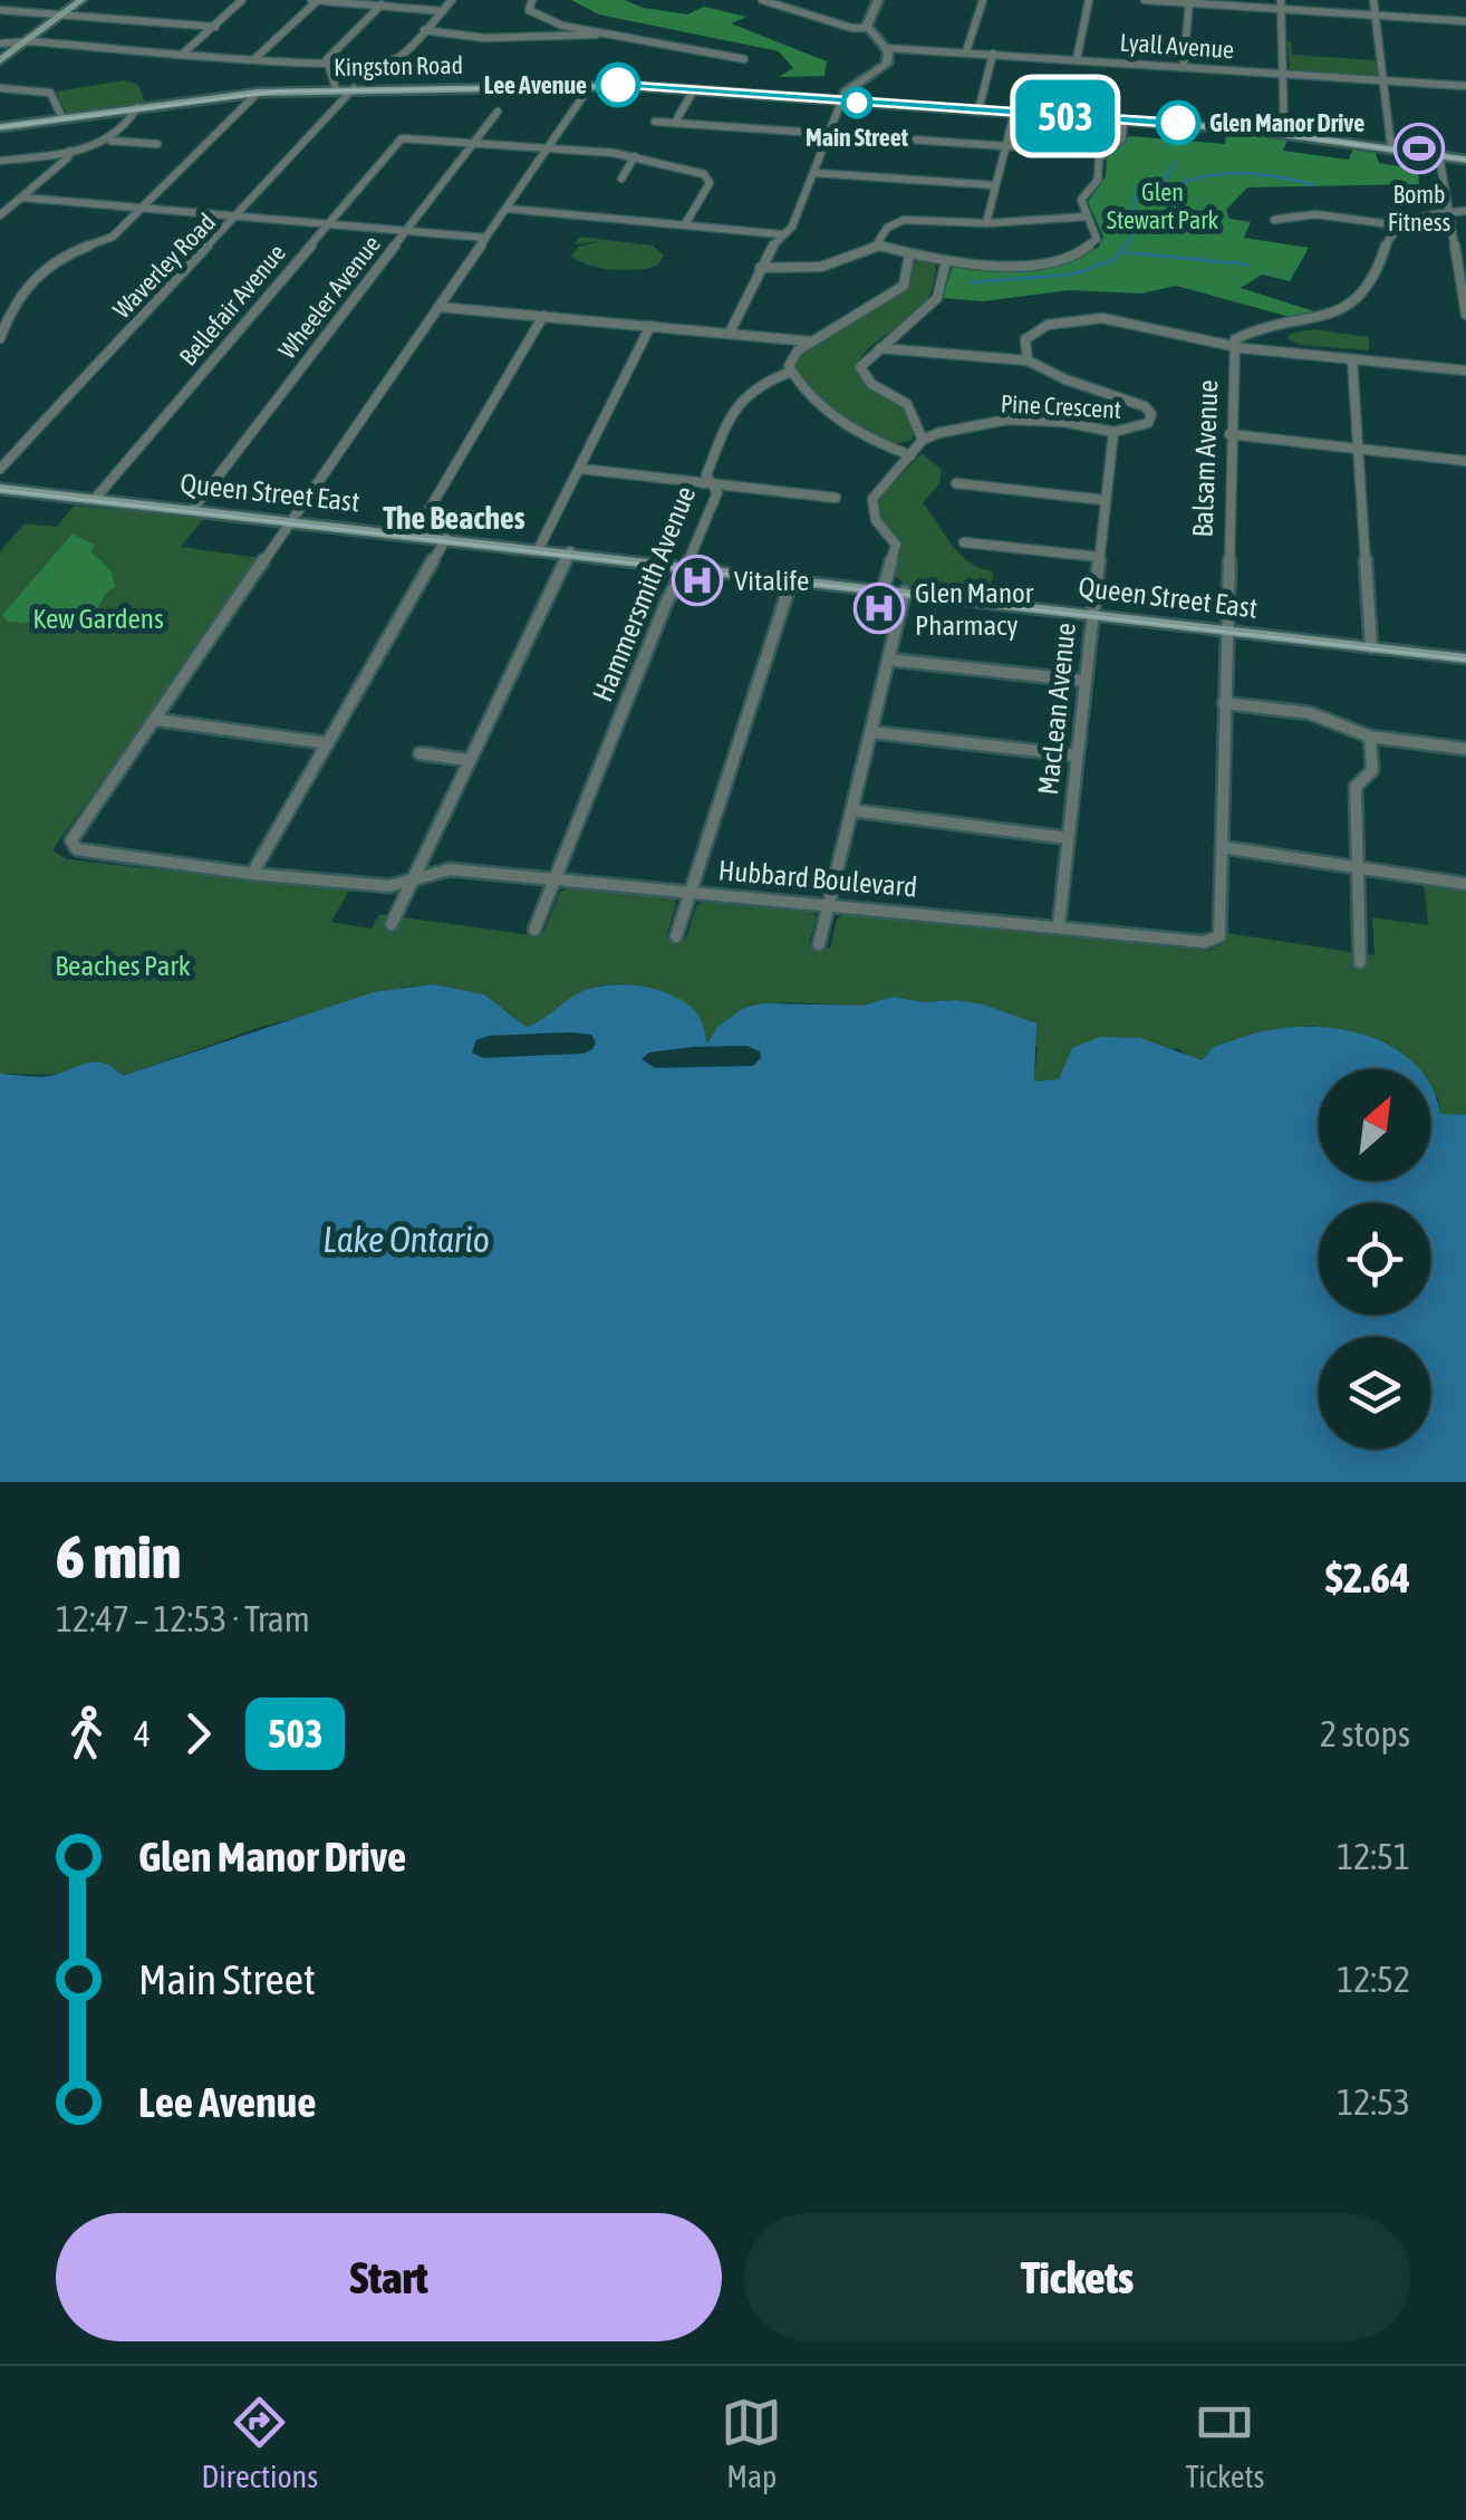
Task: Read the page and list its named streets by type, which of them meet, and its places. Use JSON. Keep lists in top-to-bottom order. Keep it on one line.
{"streets":{"main road":["Kingston Road","Queen Street East"],"street":["Lyall Avenue","Waverley Road","Wheeler Avenue","Bellefair Avenue","Pine Crescent","Balsam Avenue","Hammersmith Avenue","MacLean Avenue","Hubbard Boulevard"]},"crossings":[["Kingston Road","Waverley Road"],["Wheeler Avenue","Bellefair Avenue"],["Wheeler Avenue","Queen Street East"],["Bellefair Avenue","Queen Street East"],["Pine Crescent","Balsam Avenue"],["Pine Crescent","MacLean Avenue"],["Balsam Avenue","Queen Street East"],["Balsam Avenue","Hubbard Boulevard"],["Queen Street East","Hammersmith Avenue"],["Queen Street East","MacLean Avenue"],["Hammersmith Avenue","Hubbard Boulevard"],["MacLean Avenue","Hubbard Boulevard"]],"districts":["The Beaches"],"water":["Lake Ontario"],"parks":["Glen Stewart Park","Kew Gardens","Beaches Park"],"places":{"other":["Lee Avenue","Main Street","Glen Manor Drive"],"sports":["Bomb Fitness"],"hospital":["Vitalife","Glen Manor Pharmacy"]},"lines":["tram line 503"],"north":"top right","page":{"on_map":"503","heading":["6 min","12:47 – 12:53 · Tram","$2.64"],"legs":["4","503","2 stops"],"list":[{"name":"Glen Manor Drive","value":"12:51"},{"name":"Main Street","value":"12:52"},{"name":"Lee Avenue","value":"12:53"}],"buttons":["Start","Tickets"],"tabs":["Directions","Map","Tickets"]}}
